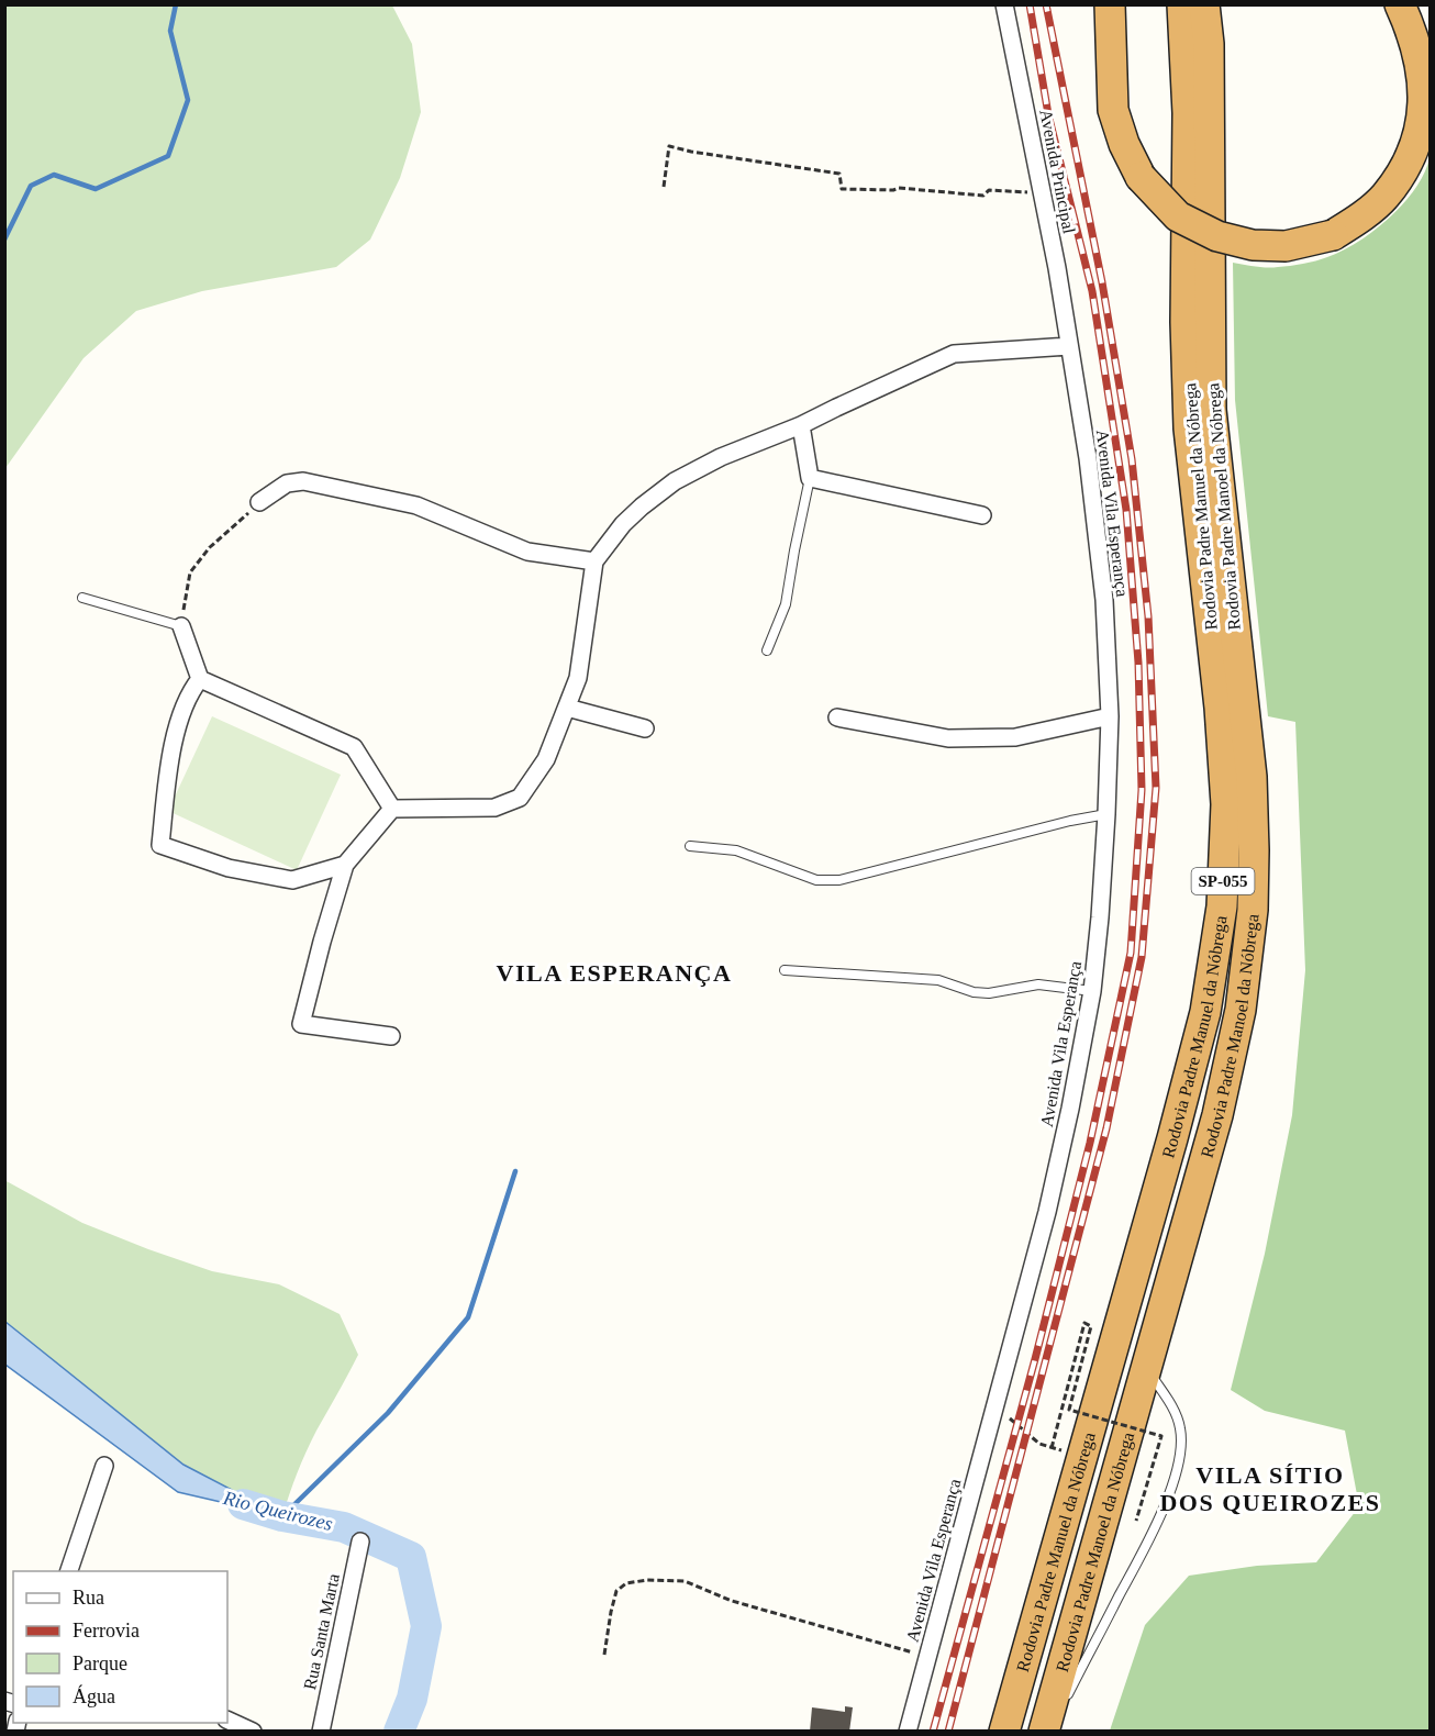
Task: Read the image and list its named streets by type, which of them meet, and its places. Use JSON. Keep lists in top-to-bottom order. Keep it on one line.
{"streets":{"highway":["Rodovia Padre Manuel da Nóbrega","Rodovia Padre Manoel da Nóbrega","SP-055"],"street":["Avenida Principal","Avenida Vila Esperança","Rua Santa Marta"]},"crossings":[["Avenida Principal","Avenida Vila Esperança"]],"districts":["VILA ESPERANÇA","VILA SÍTIO DOS QUEIROZES"],"water":["Rio Queirozes"],"legend":["Rua","Ferrovia","Parque","Água"]}
